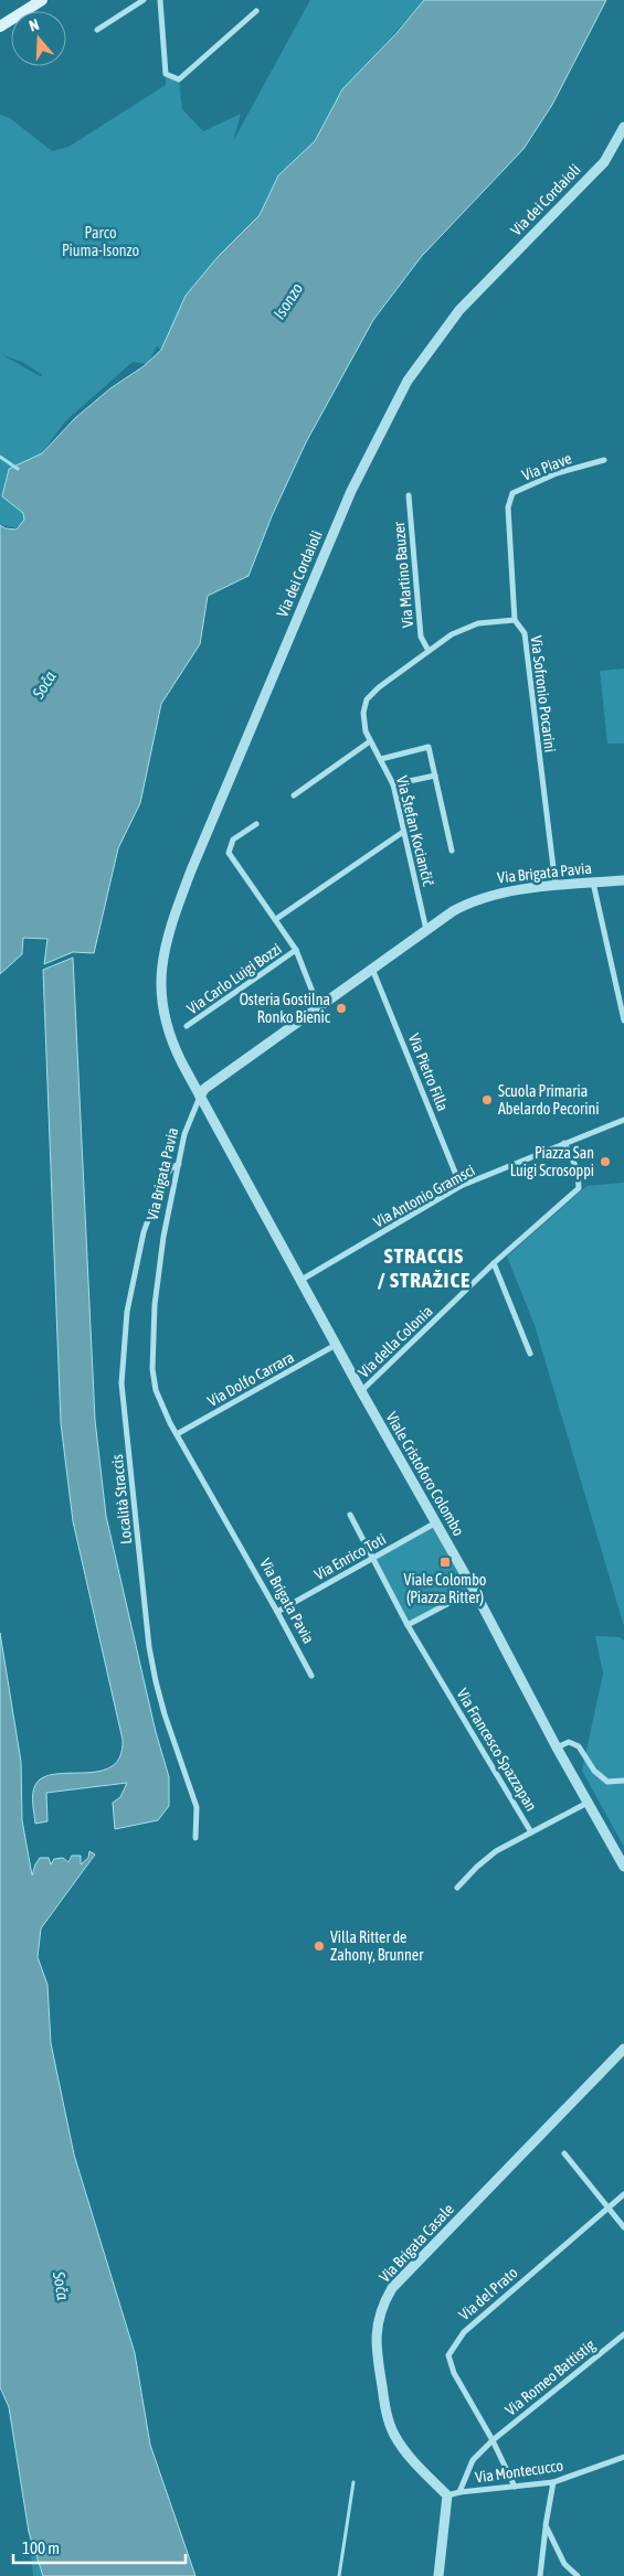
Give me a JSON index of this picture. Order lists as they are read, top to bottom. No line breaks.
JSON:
{"streets":{"street":["Via dei Cordaioli","Via Piave","Via Martino Bauzer","Via Sofronio Pocarini","Via Štefan Kociančič","Via Brigata Pavia","Via Carlo Luigi Bozzi","Via Pietro Filla","Via Antonio Gramsci","Via della Colonia","Via Dolfo Carrara","Viale Cristoforo Colombo","Località Straccis","Via Enrico Toti","Via Francesco Spazzapan","Via Brigata Casale","Via del Prato","Via Romeo Battistig","Via Montecucco"]},"crossings":[["Via dei Cordaioli","Via Brigata Pavia"],["Via dei Cordaioli","Viale Cristoforo Colombo"],["Via Piave","Via Sofronio Pocarini"],["Via Martino Bauzer","Via Štefan Kociančič"],["Via Sofronio Pocarini","Via Štefan Kociančič"],["Via Sofronio Pocarini","Via Brigata Pavia"],["Via Štefan Kociančič","Via Brigata Pavia"],["Via Brigata Pavia","Via Pietro Filla"],["Via Brigata Pavia","Via Dolfo Carrara"],["Via Brigata Pavia","Viale Cristoforo Colombo"],["Via Brigata Pavia","Località Straccis"],["Via Brigata Pavia","Via Enrico Toti"],["Via Pietro Filla","Via Antonio Gramsci"],["Via Antonio Gramsci","Via della Colonia"],["Via Antonio Gramsci","Viale Cristoforo Colombo"],["Via della Colonia","Viale Cristoforo Colombo"],["Via Dolfo Carrara","Viale Cristoforo Colombo"],["Viale Cristoforo Colombo","Via Enrico Toti"],["Viale Cristoforo Colombo","Via Francesco Spazzapan"],["Via Enrico Toti","Via Francesco Spazzapan"],["Via Brigata Casale","Via Montecucco"],["Via del Prato","Via Romeo Battistig"],["Via Romeo Battistig","Via Montecucco"]],"districts":["STRACCIS / STRAŽICE"],"water":["Isonzo","Soča"],"parks":["Parco Piuma-Isonzo"],"places":{"other":["Osteria Gostilna Ronko Bienic","Scuola Primaria Abelardo Pecorini","Piazza San Luigi Scrosoppi","Villa Ritter de Zahony, Brunner"],"transit":["Viale Colombo (Piazza Ritter)"]},"scale_bar":"100 m","north":"top"}
